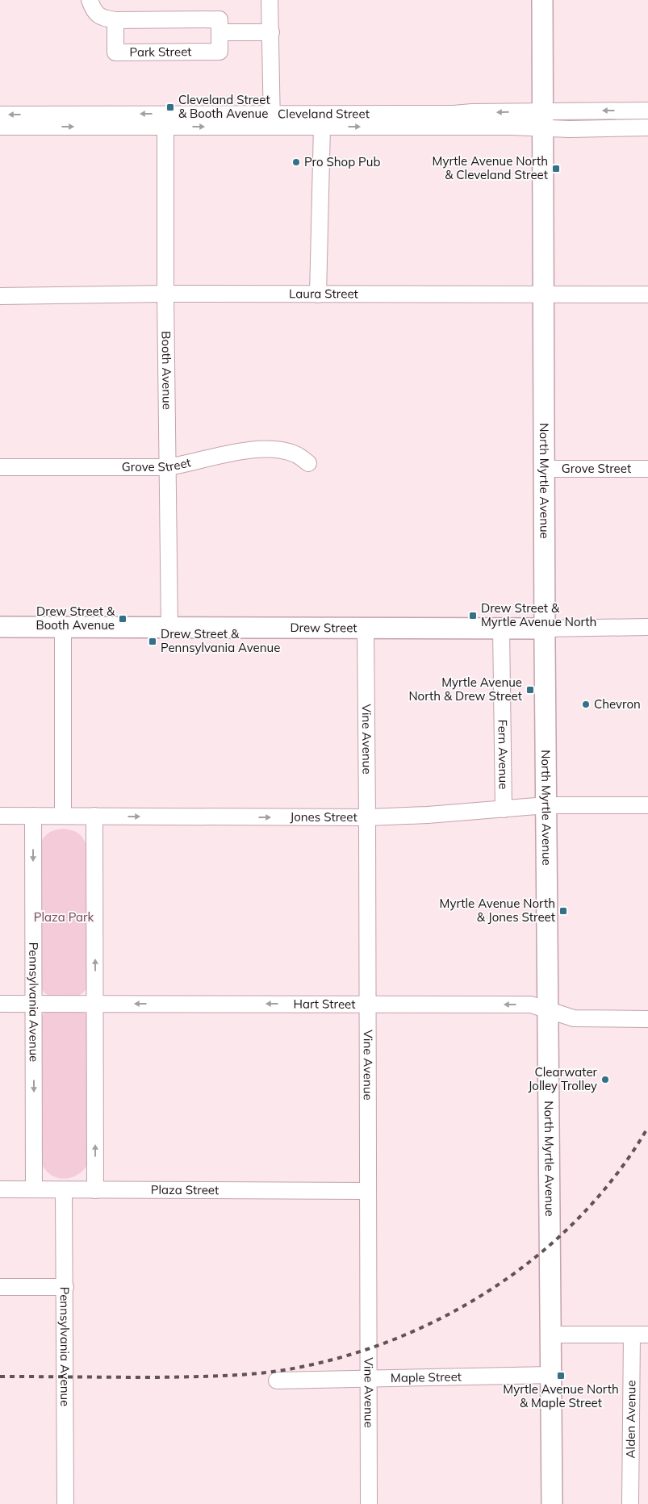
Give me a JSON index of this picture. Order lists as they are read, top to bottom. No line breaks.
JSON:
{"streets":{"main road":["North Myrtle Avenue","Drew Street"],"street":["Park Street","Cleveland Street","Laura Street","Booth Avenue","Grove Street","Vine Avenue","Fern Avenue","Jones Street","Pennsylvania Avenue","Hart Street","Plaza Street","Maple Street","Alden Avenue"]},"crossings":[["Cleveland Street","Booth Avenue"],["Cleveland Street","North Myrtle Avenue"],["Laura Street","Booth Avenue"],["Laura Street","North Myrtle Avenue"],["Booth Avenue","Grove Street"],["Booth Avenue","Drew Street"],["Grove Street","North Myrtle Avenue"],["North Myrtle Avenue","Drew Street"],["North Myrtle Avenue","Jones Street"],["North Myrtle Avenue","Hart Street"],["North Myrtle Avenue","Maple Street"],["Drew Street","Vine Avenue"],["Drew Street","Fern Avenue"],["Vine Avenue","Jones Street"],["Vine Avenue","Hart Street"],["Vine Avenue","Plaza Street"],["Vine Avenue","Maple Street"],["Fern Avenue","Jones Street"],["Jones Street","Pennsylvania Avenue"],["Pennsylvania Avenue","Hart Street"],["Pennsylvania Avenue","Plaza Street"]],"one_way":["Jones Street","Hart Street"],"parks":["Plaza Park"],"places":{"transit":["Cleveland Street & Booth Avenue","Myrtle Avenue North & Cleveland Street","Drew Street & Myrtle Avenue North","Drew Street & Booth Avenue","Drew Street & Pennsylvania Avenue","Myrtle Avenue North & Drew Street","Myrtle Avenue North & Jones Street","Myrtle Avenue North & Maple Street"],"other":["Pro Shop Pub","Chevron","Clearwater Jolley Trolley"]}}
